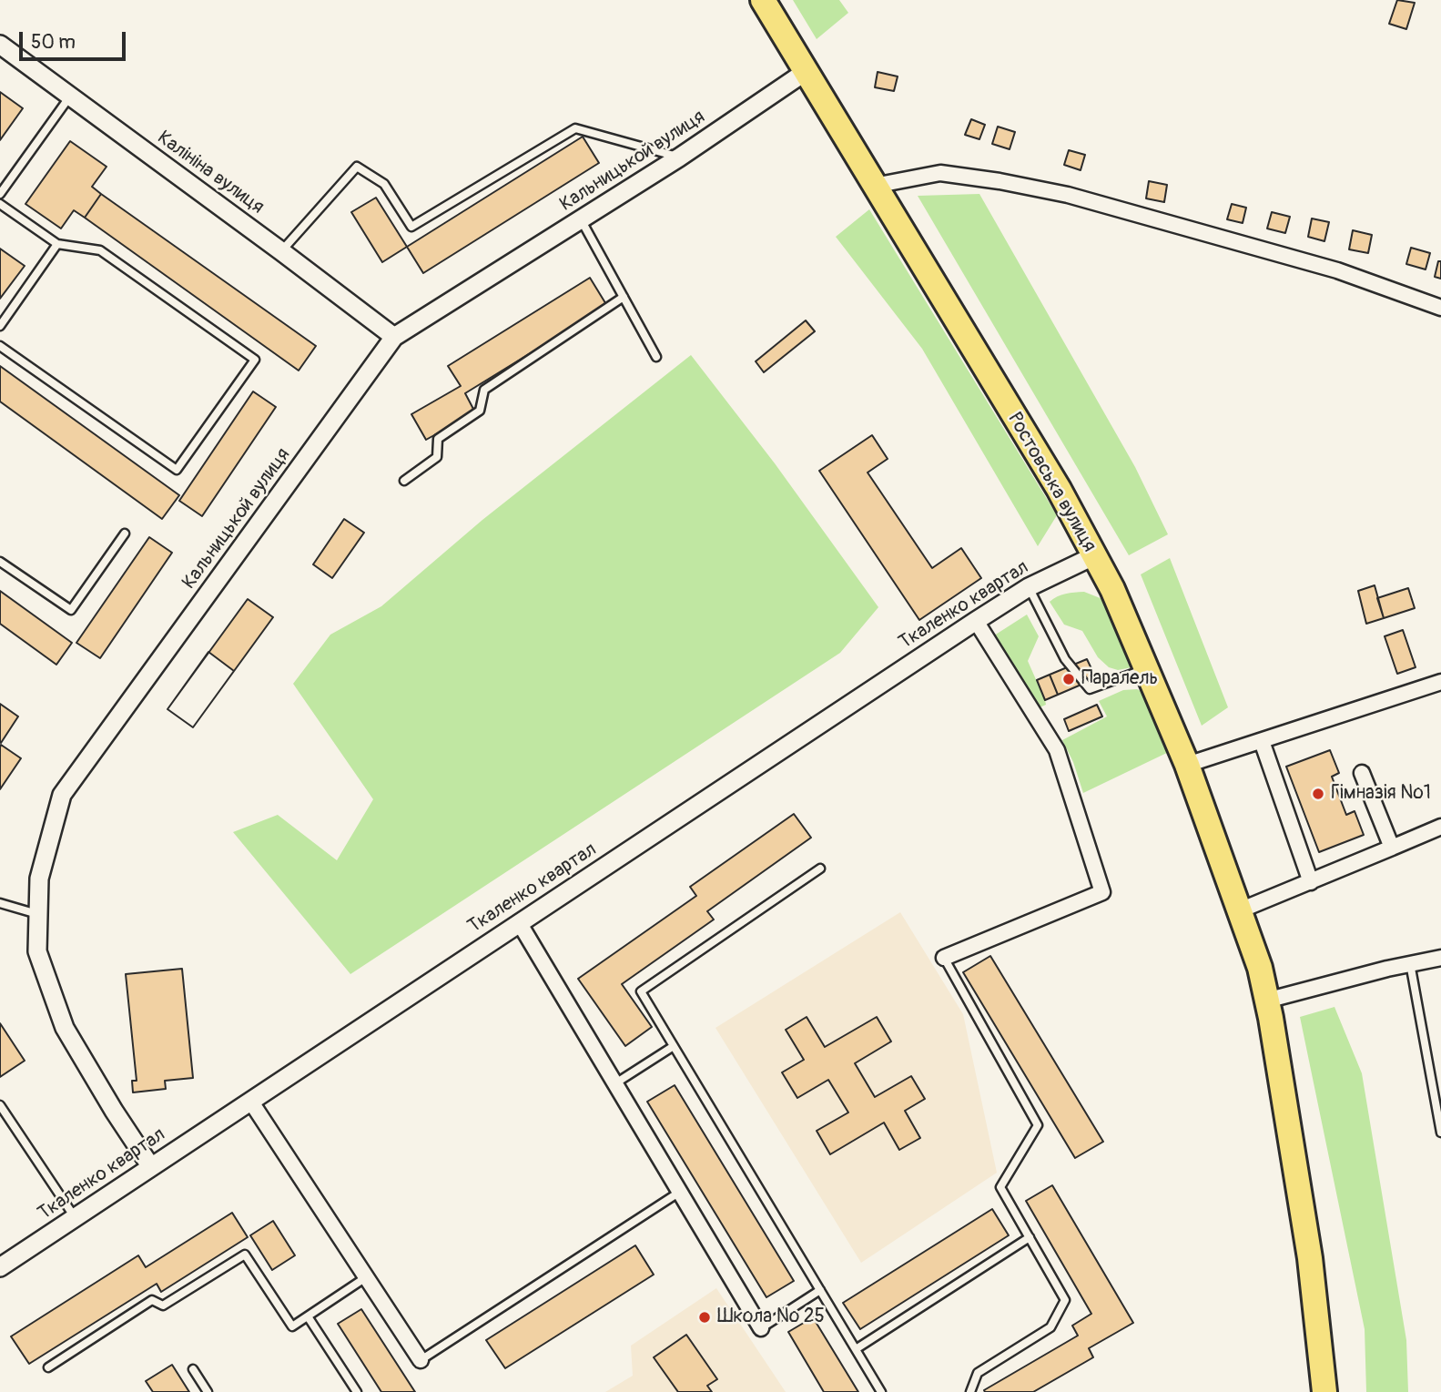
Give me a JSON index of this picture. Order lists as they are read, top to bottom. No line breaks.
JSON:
{"streets":{"highway":["Ростовська вулиця"],"street":["Кальницькой вулиця","Калініна вулиця","Ткаленко квартал"]},"crossings":[["Кальницькой вулиця","Калініна вулиця"],["Кальницькой вулиця","Ростовська вулиця"],["Кальницькой вулиця","Ткаленко квартал"],["Ростовська вулиця","Ткаленко квартал"]],"places":["Паралель","Гімназія №1","Школа № 25"],"scale_bar":"50 m"}
